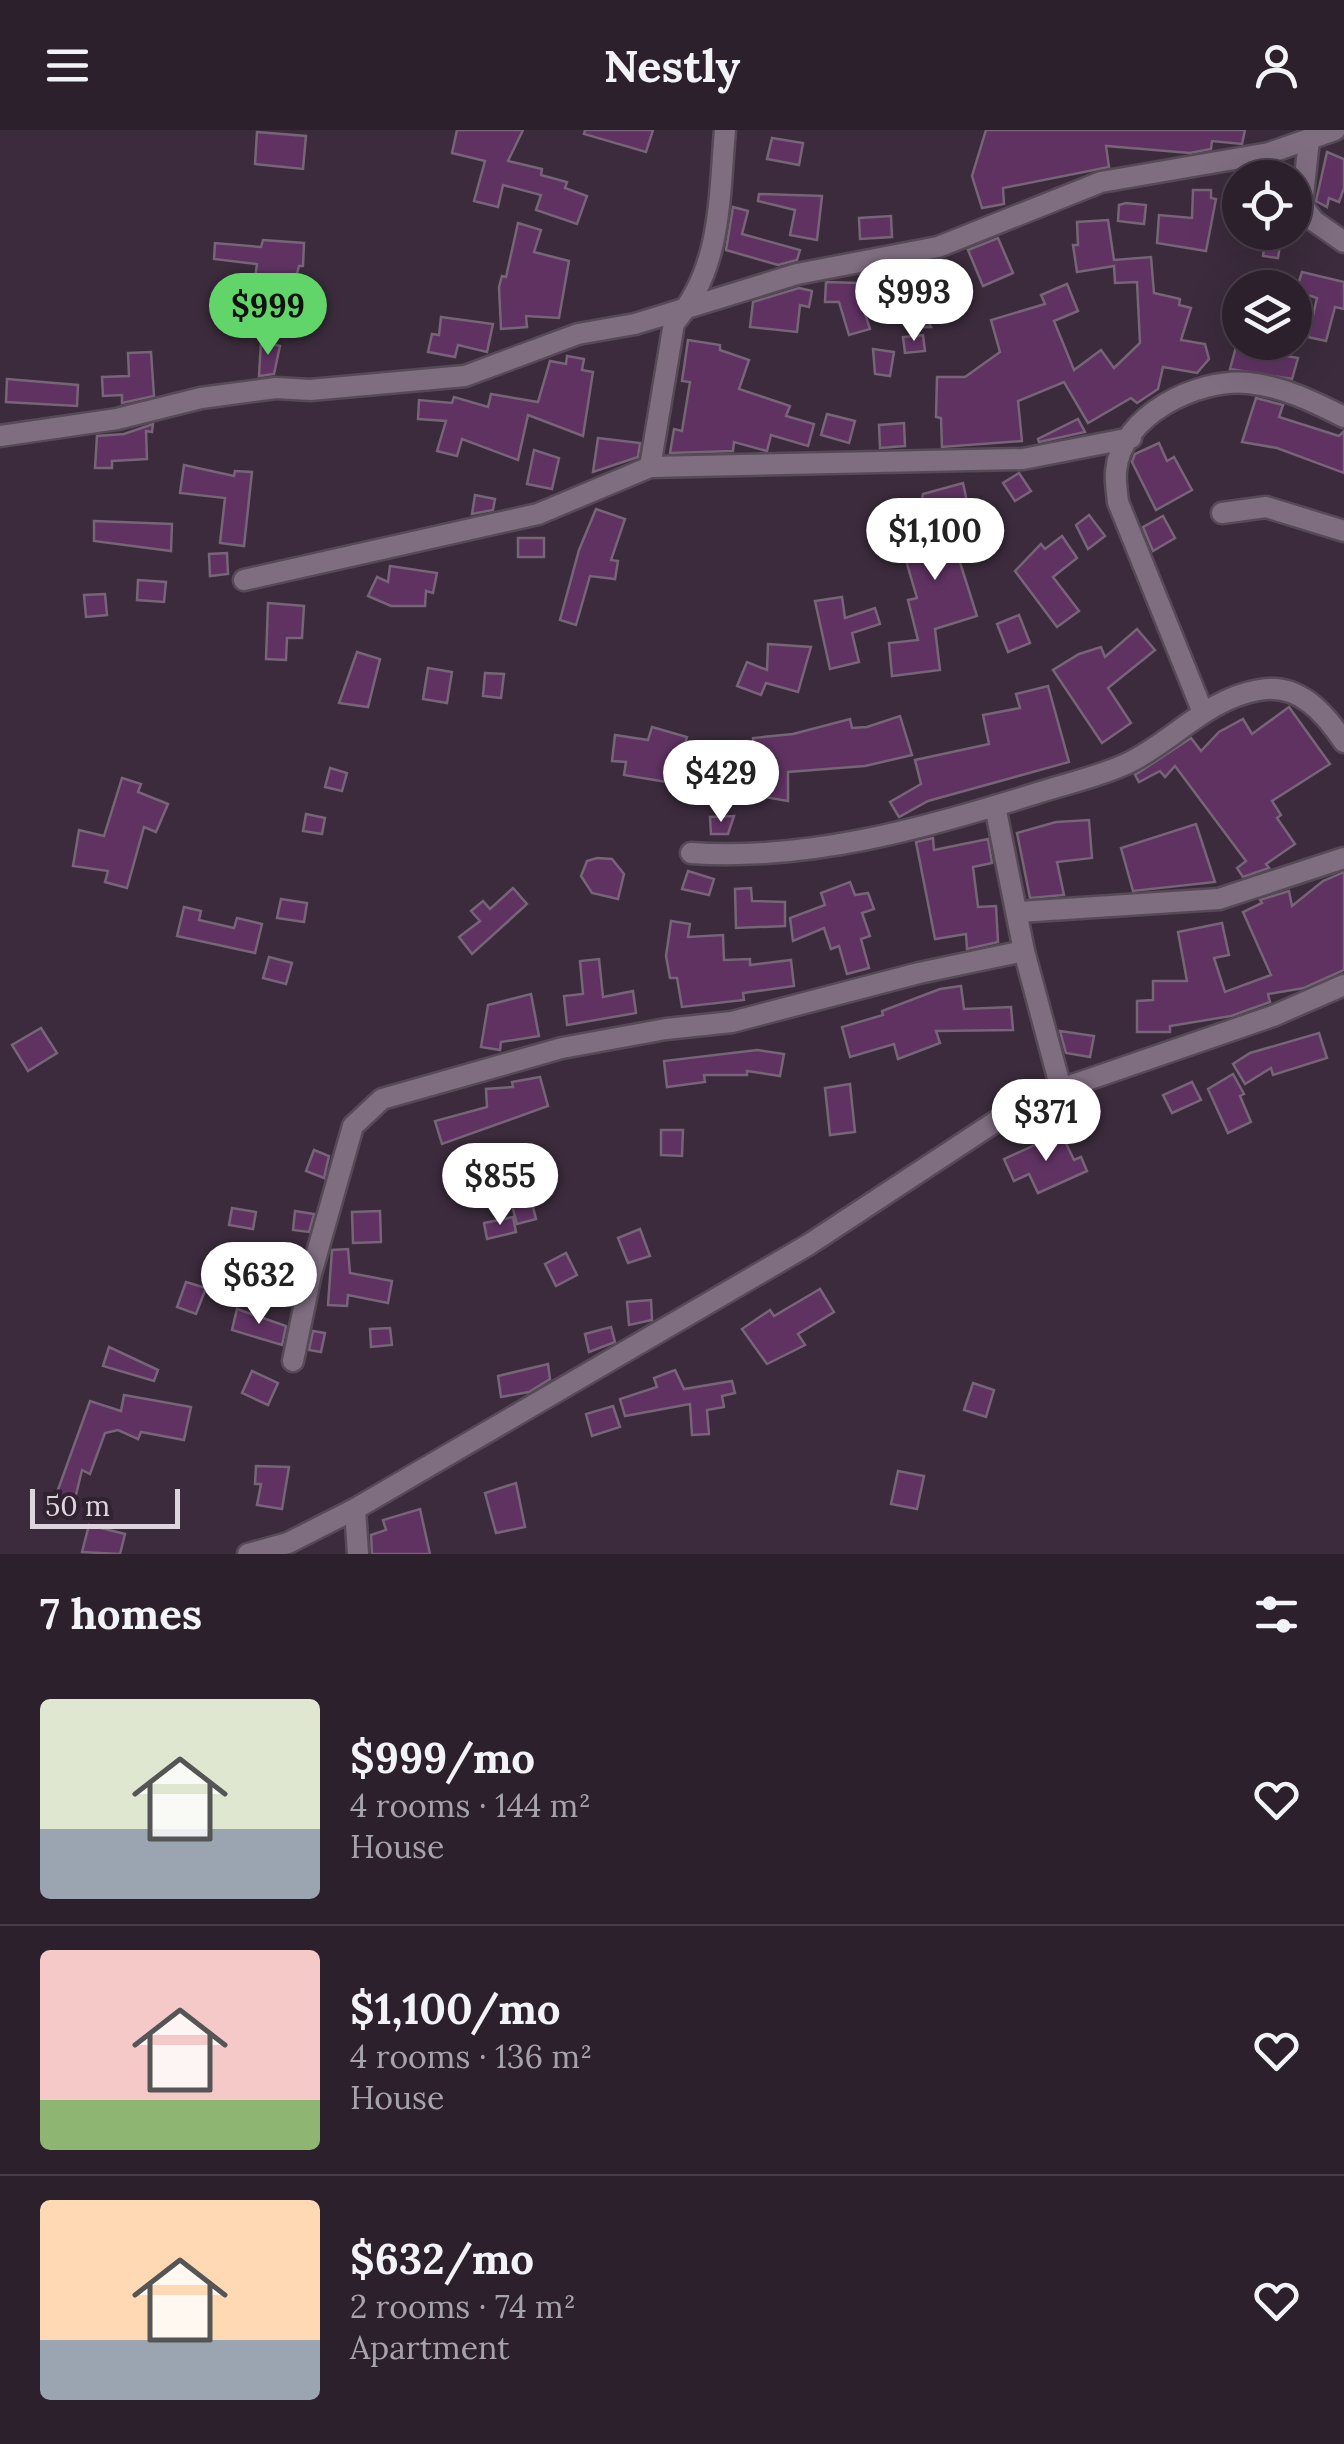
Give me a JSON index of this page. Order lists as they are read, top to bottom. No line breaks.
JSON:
{"scale_bar":"50 m","page":{"header":"Nestly","price":["$993","$999","$1,100","$429","$371","$855","$632"],"scale":"50 m","heading":"7 homes","list":[{"name":"$999/mo","note":"4 rooms · 144 m² · House"},{"name":"$1,100/mo","note":"4 rooms · 136 m² · House"},{"name":"$632/mo","note":"2 rooms · 74 m² · Apartment"}]}}
